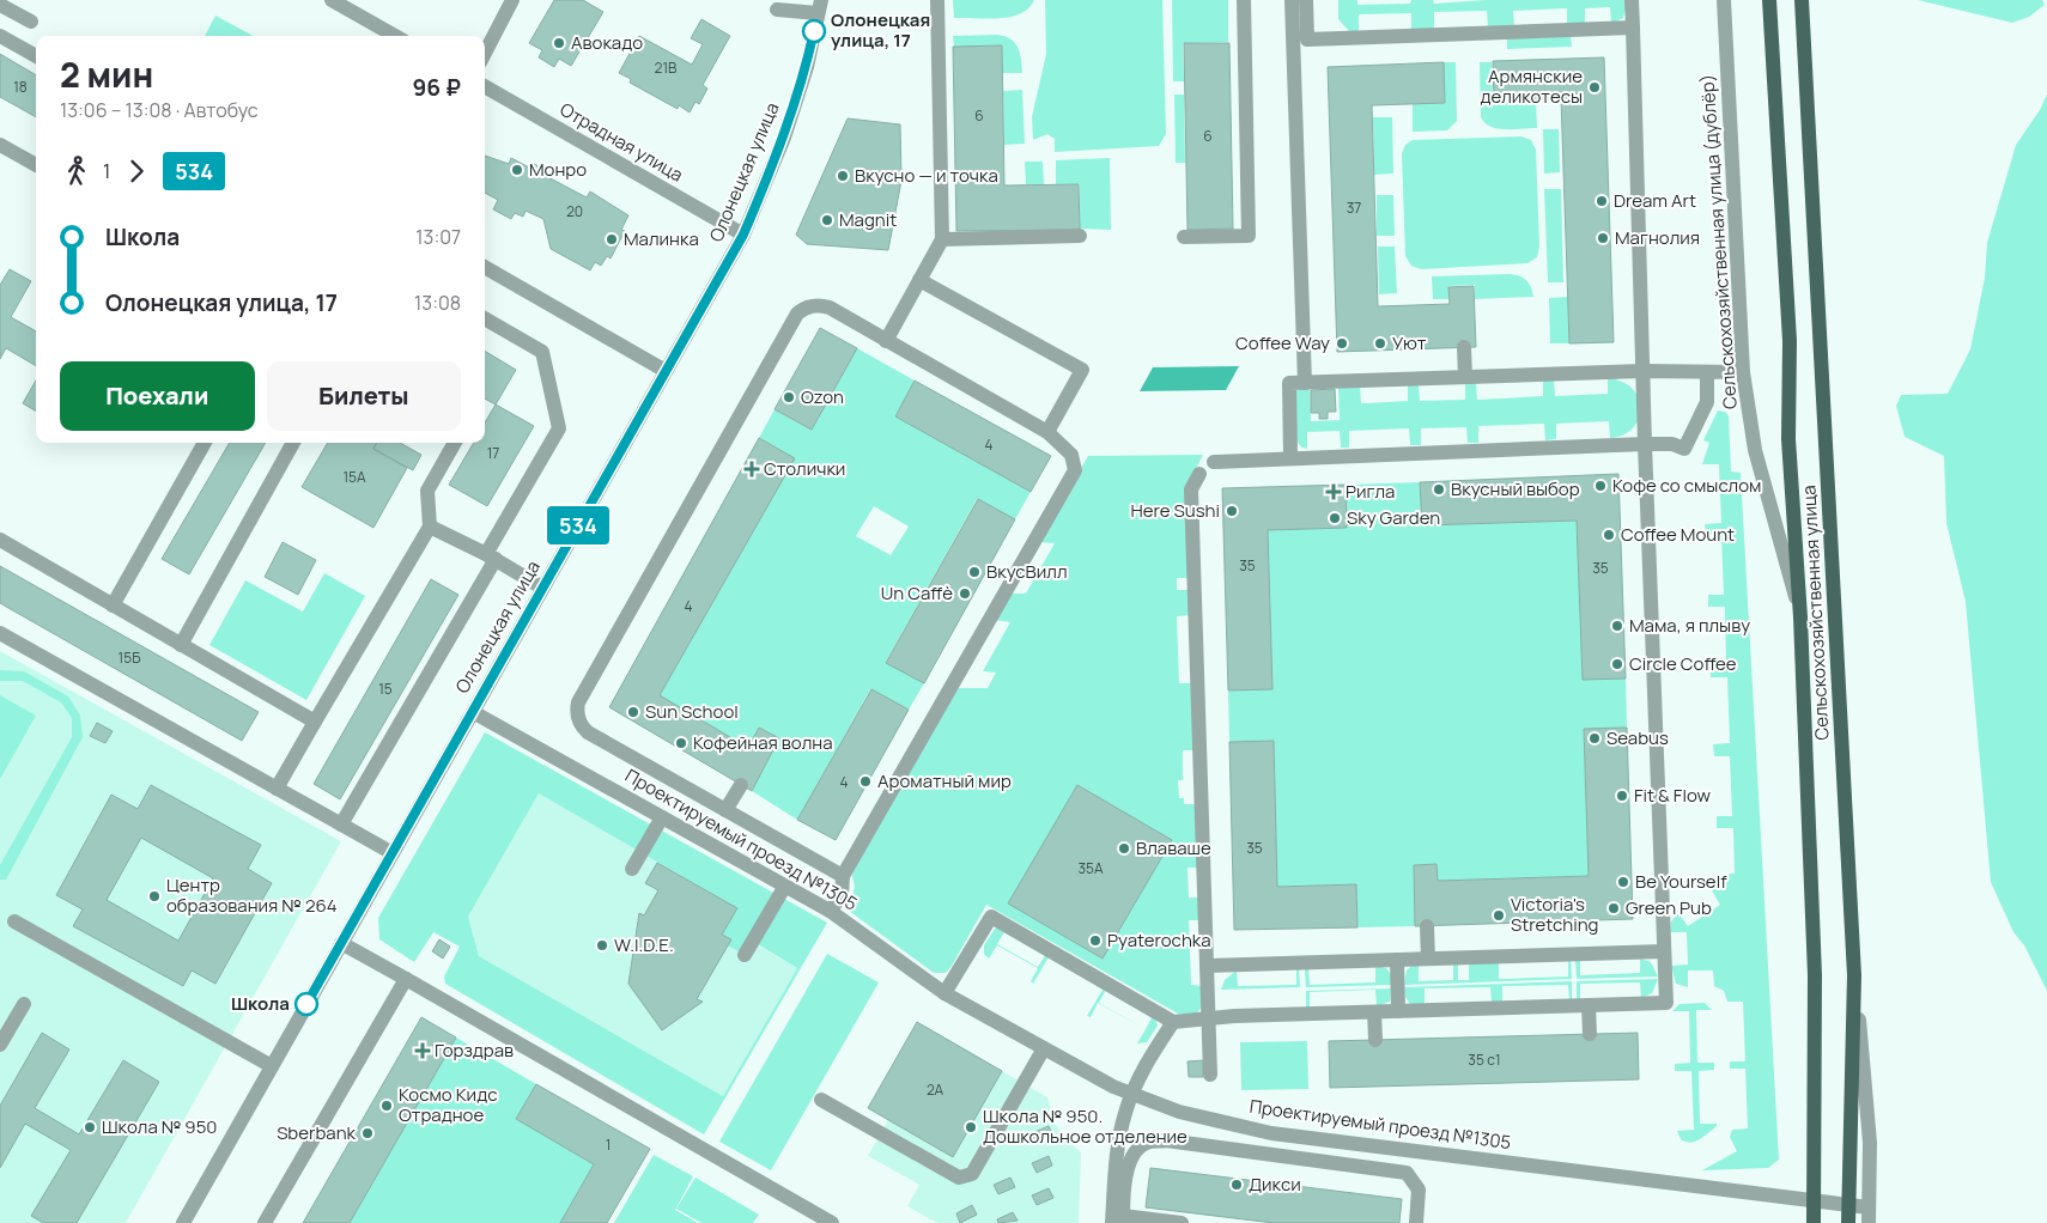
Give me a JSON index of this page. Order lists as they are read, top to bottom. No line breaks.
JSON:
{"streets":{"main road":["Сельскохозяйственная улица"],"street":["Отрадная улица","Олонецкая улица","Сельскохозяйственная улица (дублёр)","Проектируемый проезд №1305"]},"crossings":[["Отрадная улица","Олонецкая улица"],["Олонецкая улица","Проектируемый проезд №1305"],["Сельскохозяйственная улица (дублёр)","Сельскохозяйственная улица"],["Сельскохозяйственная улица","Проектируемый проезд №1305"]],"places":{"other":["Олонецкая улица, 17","Авокадо","Армянские деликотесы","Монро","Вкусно — и точка","Dream Art","Magnit","Магнолия","Малинка","Coffee Way","Уют","Ozon","Кофе со смыслом","Вкусный выбор","Here Sushi","Sky Garden","Coffee Mount","ВкусВилл","Un Caffè","Мама, я плыву","Circle Coffee","Sun School","Seabus","Кофейная волна","Ароматный мир","Fit & Flow","Влаваше","Be Yourself","Центр образования № 264","Green Pub","Victoria's Stretching","Pyaterochka","W.I.D.E.","Школа","Космо Кидс Отрадное","Школа № 950","Школа № 950. Дошкольное отделение","Sberbank","Дикси"],"health":["Столички","Ригла","Горздрав"]},"lines":["bus line 534"],"house_numbers":["21В","18","6","6","37","20","4","17","15А","35","35","4","15Б","15","4","35","35А","35 c1","2А","1"],"page":{"on_map":"534","heading":["2 мин","13:06 – 13:08 · Автобус","96 ₽"],"legs":["1","534"],"list":[{"name":"Школа","value":"13:07"},{"name":"Олонецкая улица, 17","value":"13:08"}],"buttons":["Поехали","Билеты"]}}
